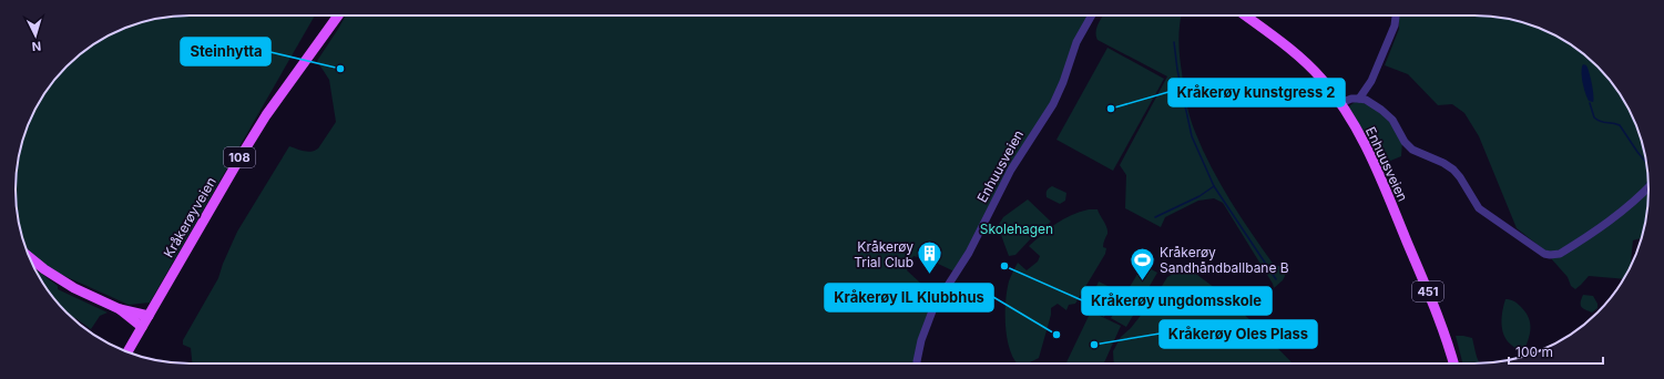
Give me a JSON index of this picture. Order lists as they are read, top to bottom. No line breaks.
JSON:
{"streets":{"main road":["108","Enhuusveien","Kråkerøyveien","451"]},"parks":["Skolehagen"],"places":{"other":["Steinhytta","Kråkerøy kunstgress 2","Kråkerøy ungdomsskole","Kråkerøy IL Klubbhus","Kråkerøy Oles Plass"],"building":["Kråkerøy Trial Club"],"sports":["Kråkerøy Sandhåndballbane B"]},"scale_bar":"100 m","north":"bottom"}
